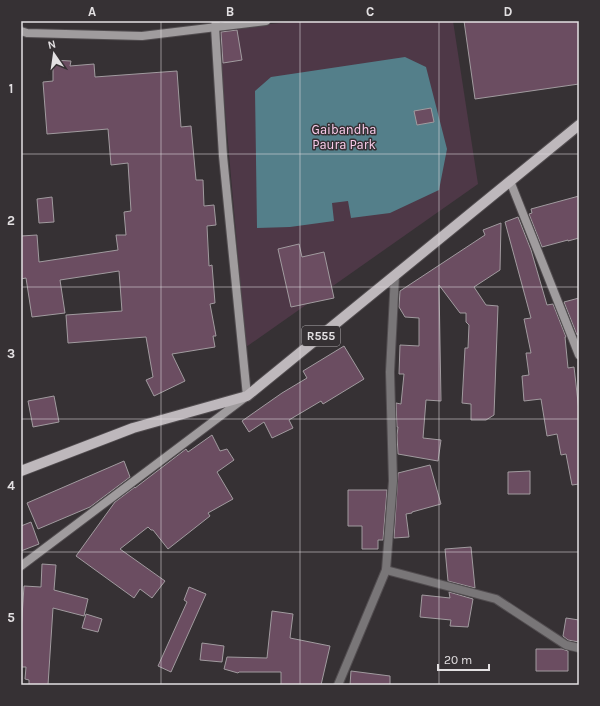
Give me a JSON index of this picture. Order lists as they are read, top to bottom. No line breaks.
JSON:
{"streets":{"main road":["R555"]},"parks":["Gaibandha Paura Park"],"scale_bar":"20 m","north":"top","grid":{"columns":["A","B","C","D"],"rows":["1","2","3","4","5"]}}
